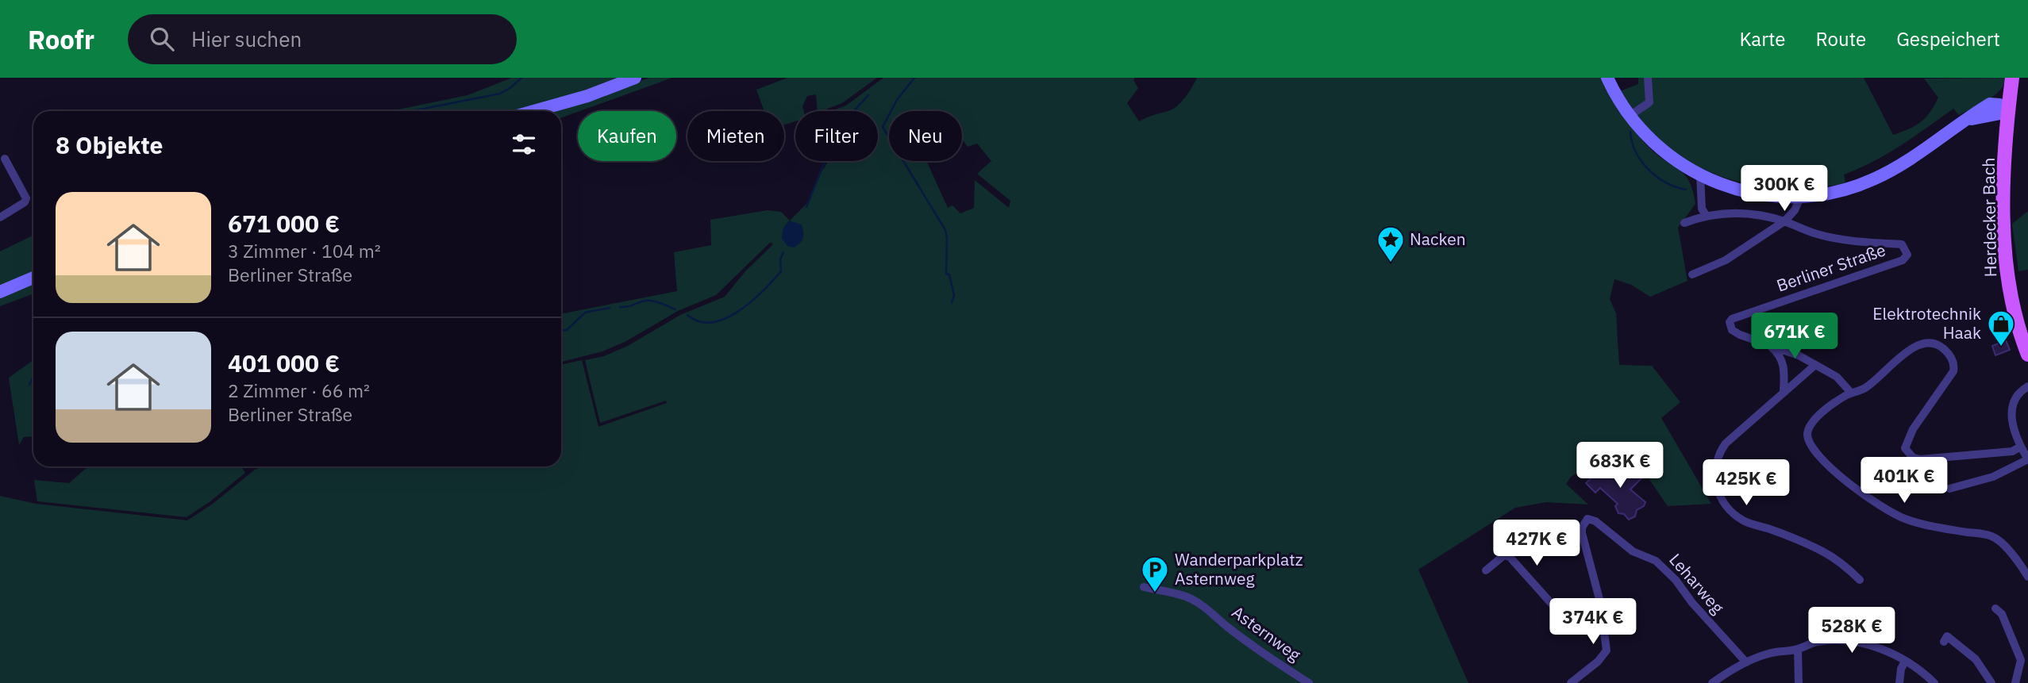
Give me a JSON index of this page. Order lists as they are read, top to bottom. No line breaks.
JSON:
{"streets":{"main road":["Herdecker Bach"],"street":["Berliner Straße","Leharweg","Asternweg"]},"places":{"place":["Nacken"],"shop":["Elektrotechnik Haak"],"parking":["Wanderparkplatz Asternweg"]},"page":{"header":"Roofr","search":"Hier suchen","nav":["Karte","Route","Gespeichert"],"chip":["Kaufen","Mieten","Filter","Neu"],"heading":"8 Objekte","price":["300K €","671K €","683K €","401K €","425K €","427K €","374K €","528K €"],"list":[{"name":"671 000 €","note":"3 Zimmer · 104 m² · Berliner Straße"},{"name":"401 000 €","note":"2 Zimmer · 66 m² · Berliner Straße"}]}}
